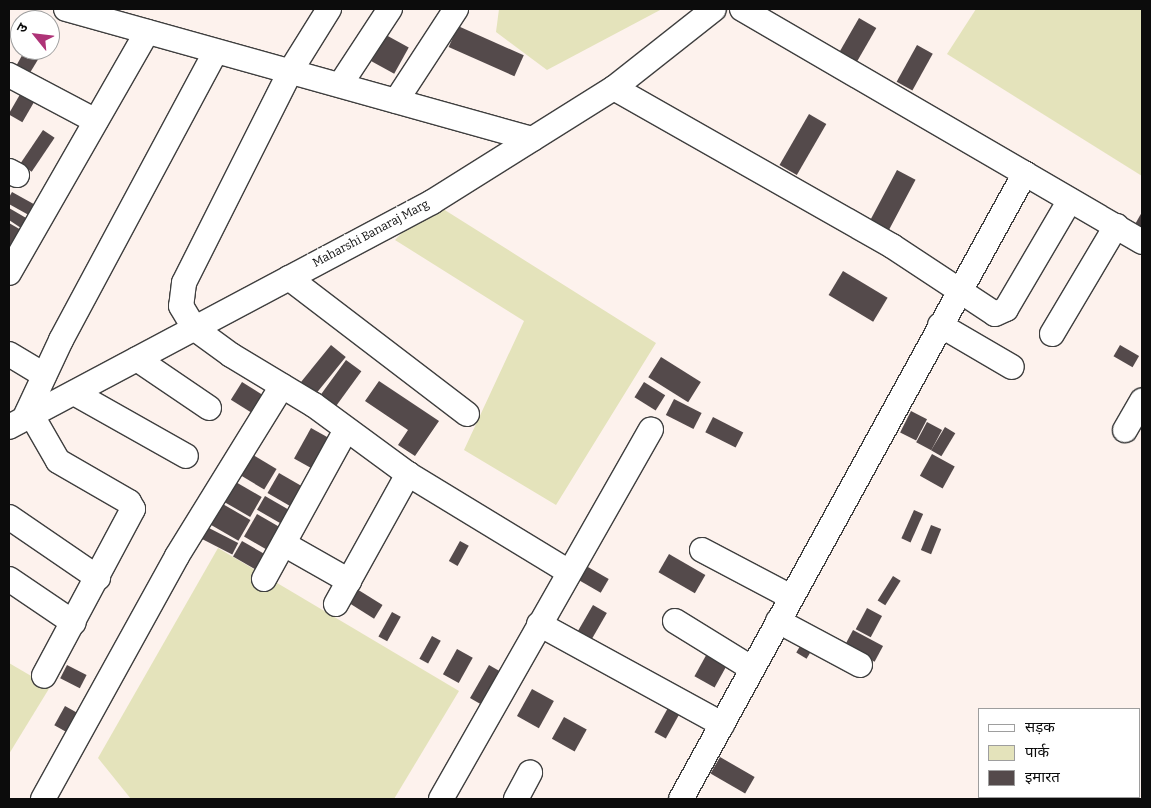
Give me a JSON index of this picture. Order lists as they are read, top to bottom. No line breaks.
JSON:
{"streets":{"street":["Maharshi Banaraj Marg"]},"legend":["सड़क","पार्क","इमारत"],"north":"top left"}
